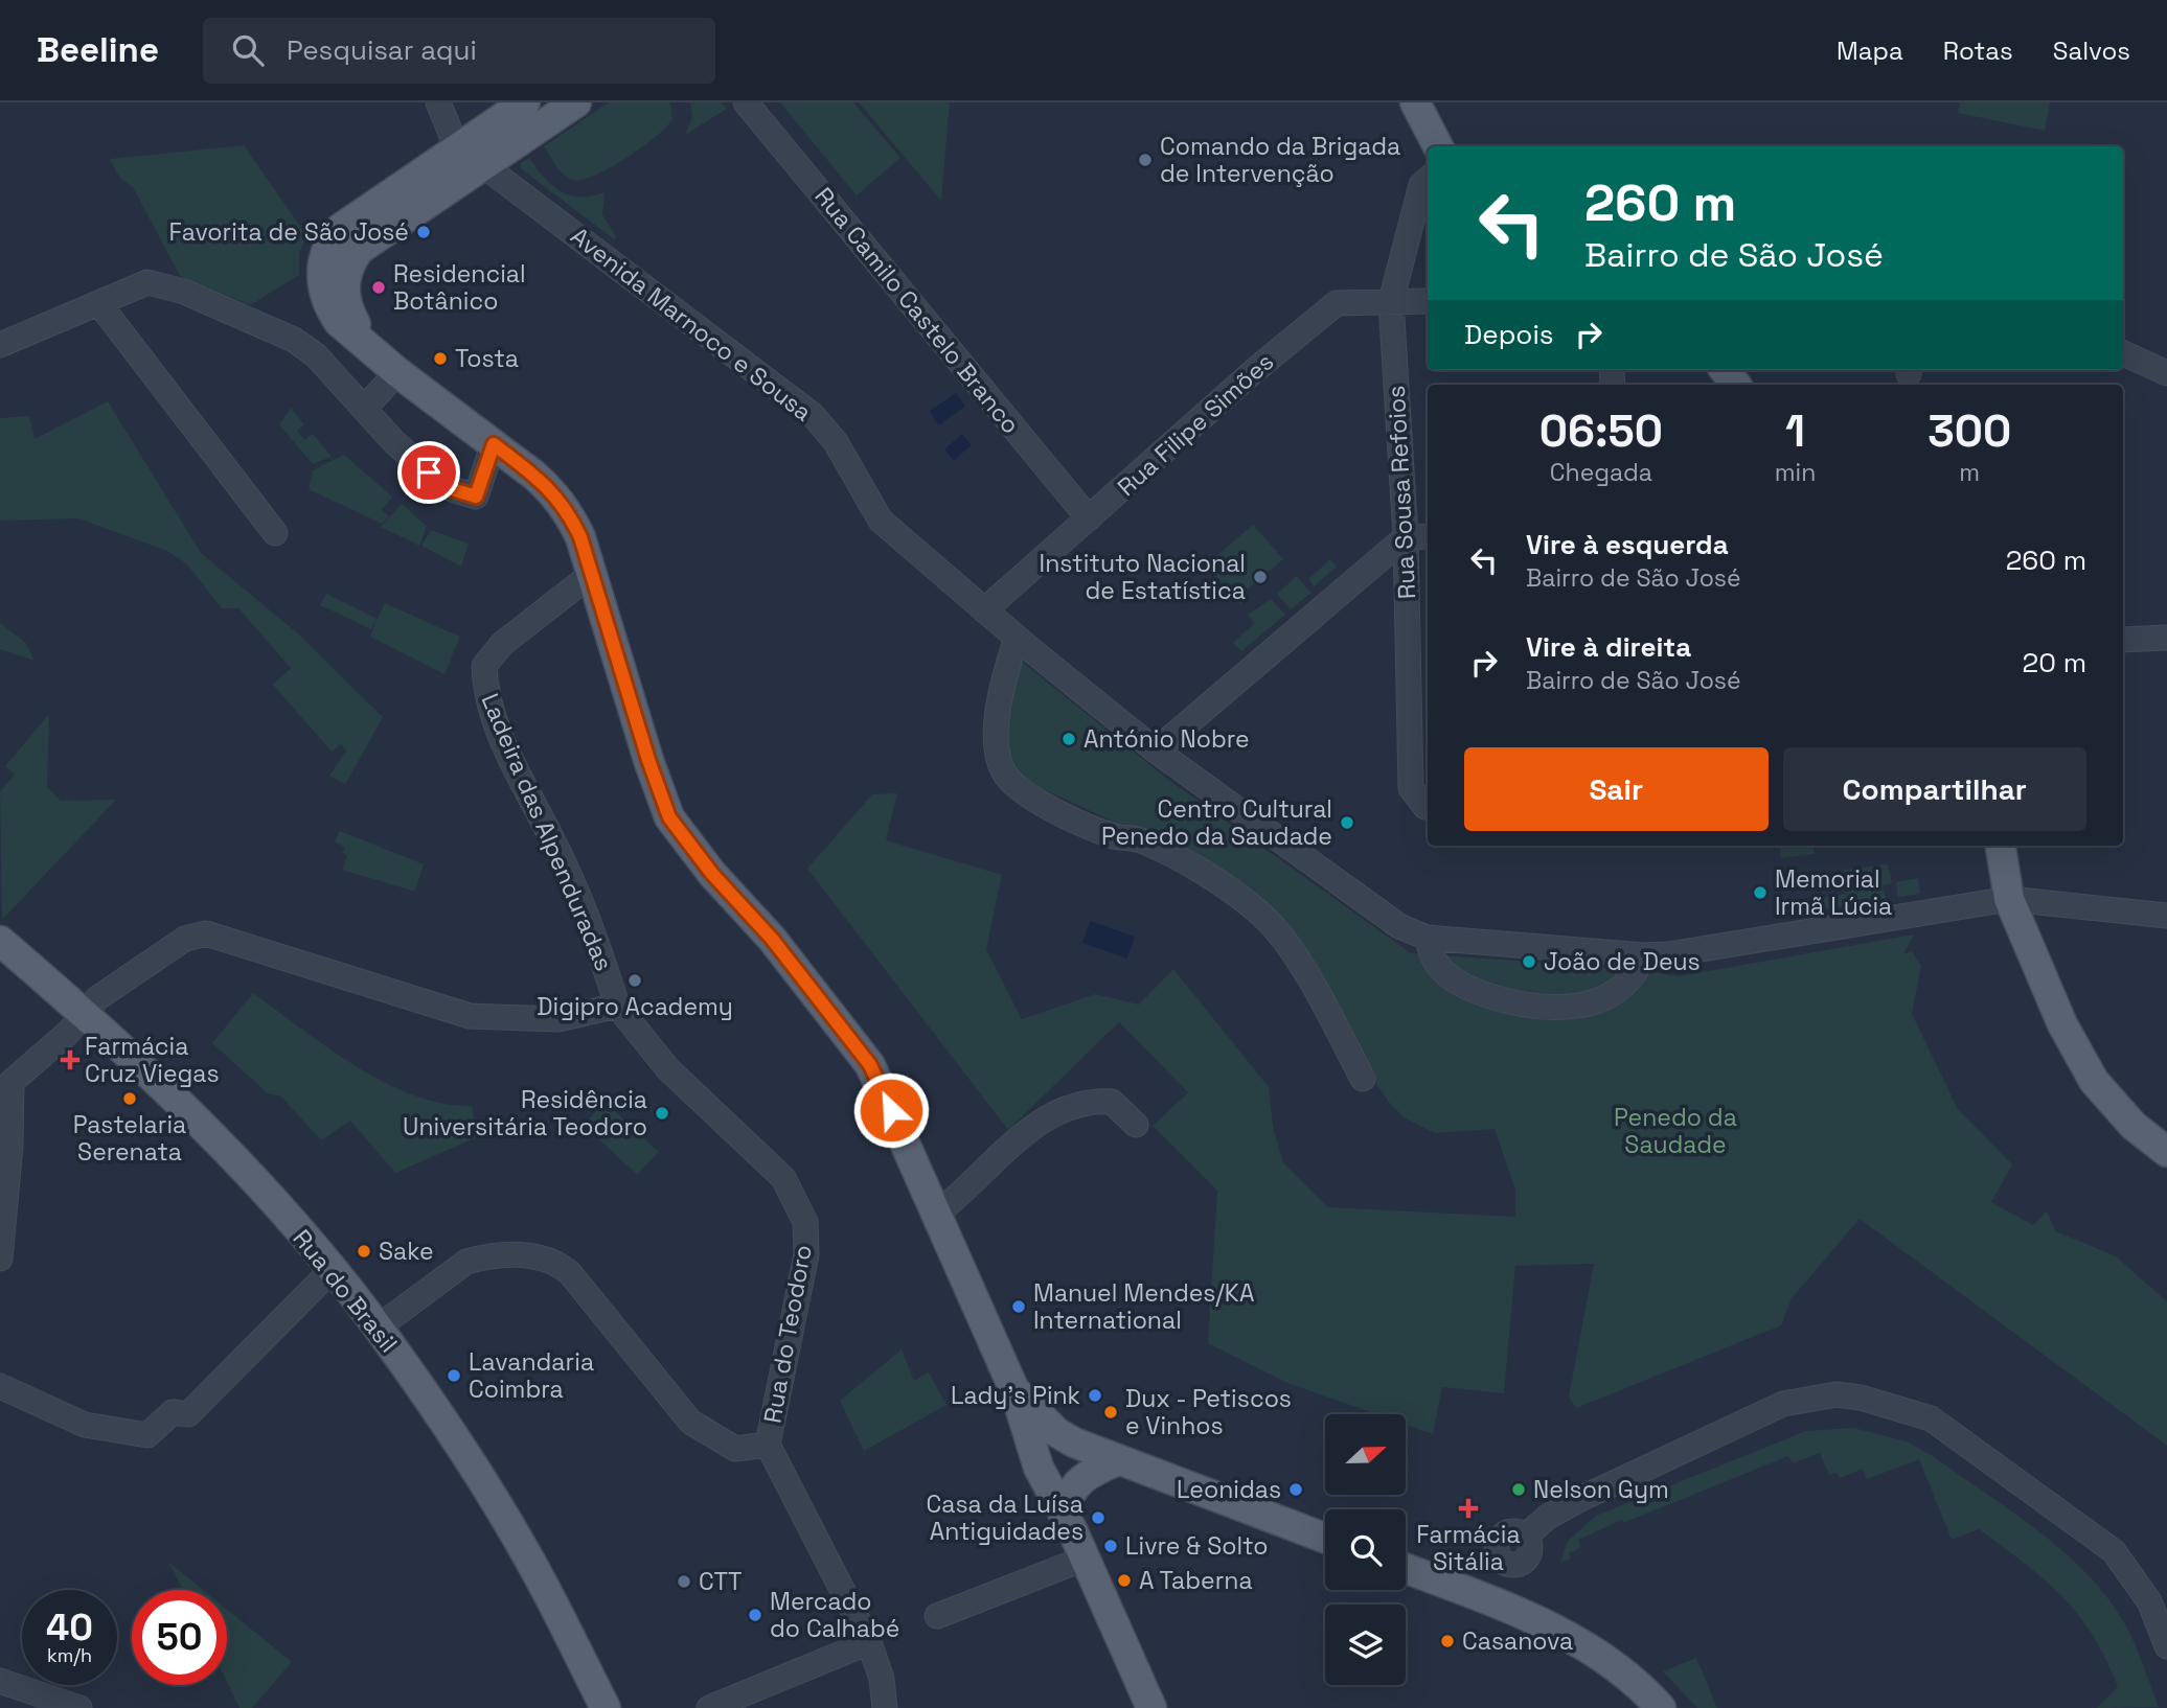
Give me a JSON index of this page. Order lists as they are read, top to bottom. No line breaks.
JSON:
{"streets":{"main road":["Rua do Brasil"],"street":["Rua Camilo Castelo Branco","Avenida Marnoco e Sousa","Rua Filipe Simões","Rua Sousa Refoios","Ladeira das Alpenduradas","Rua do Teodoro"]},"crossings":[["Rua Camilo Castelo Branco","Rua Filipe Simões"],["Avenida Marnoco e Sousa","Rua Filipe Simões"],["Rua Filipe Simões","Rua Sousa Refoios"],["Ladeira das Alpenduradas","Rua do Brasil"],["Ladeira das Alpenduradas","Rua do Teodoro"]],"parks":["Penedo da Saudade"],"places":{"other":["Comando da Brigada de Intervenção","Favorita de São José","Residencial Botânico","Tosta","Instituto Nacional de Estatística","António Nobre","Centro Cultural Penedo da Saudade","Memorial Irmã Lúcia","João de Deus","Digipro Academy","Pastelaria Serenata","Residência Universitária Teodoro","Sake","Manuel Mendes/KA International","Lavandaria Coimbra","Lady's Pink","Dux - Petiscos e Vinhos","Leonidas","Nelson Gym","Casa da Luísa Antiguidades","Livre & Solto","A Taberna","CTT","Mercado do Calhabé","Casanova"],"health":["Farmácia Cruz Viegas","Farmácia Sitália"]},"north":"right","page":{"header":"Beeline","search":"Pesquisar aqui","nav":["Mapa","Rotas","Salvos"],"turn":["260 m","Bairro de São José"],"then":"Depois","eta":["06:50","Chegada","1","min","300","m"],"list":[{"name":"Vire à esquerda","note":"Bairro de São José","value":"260 m"},{"name":"Vire à direita","note":"Bairro de São José","value":"20 m"}],"buttons":["Sair","Compartilhar"],"speed":"40 km/h","limit":"50"}}
